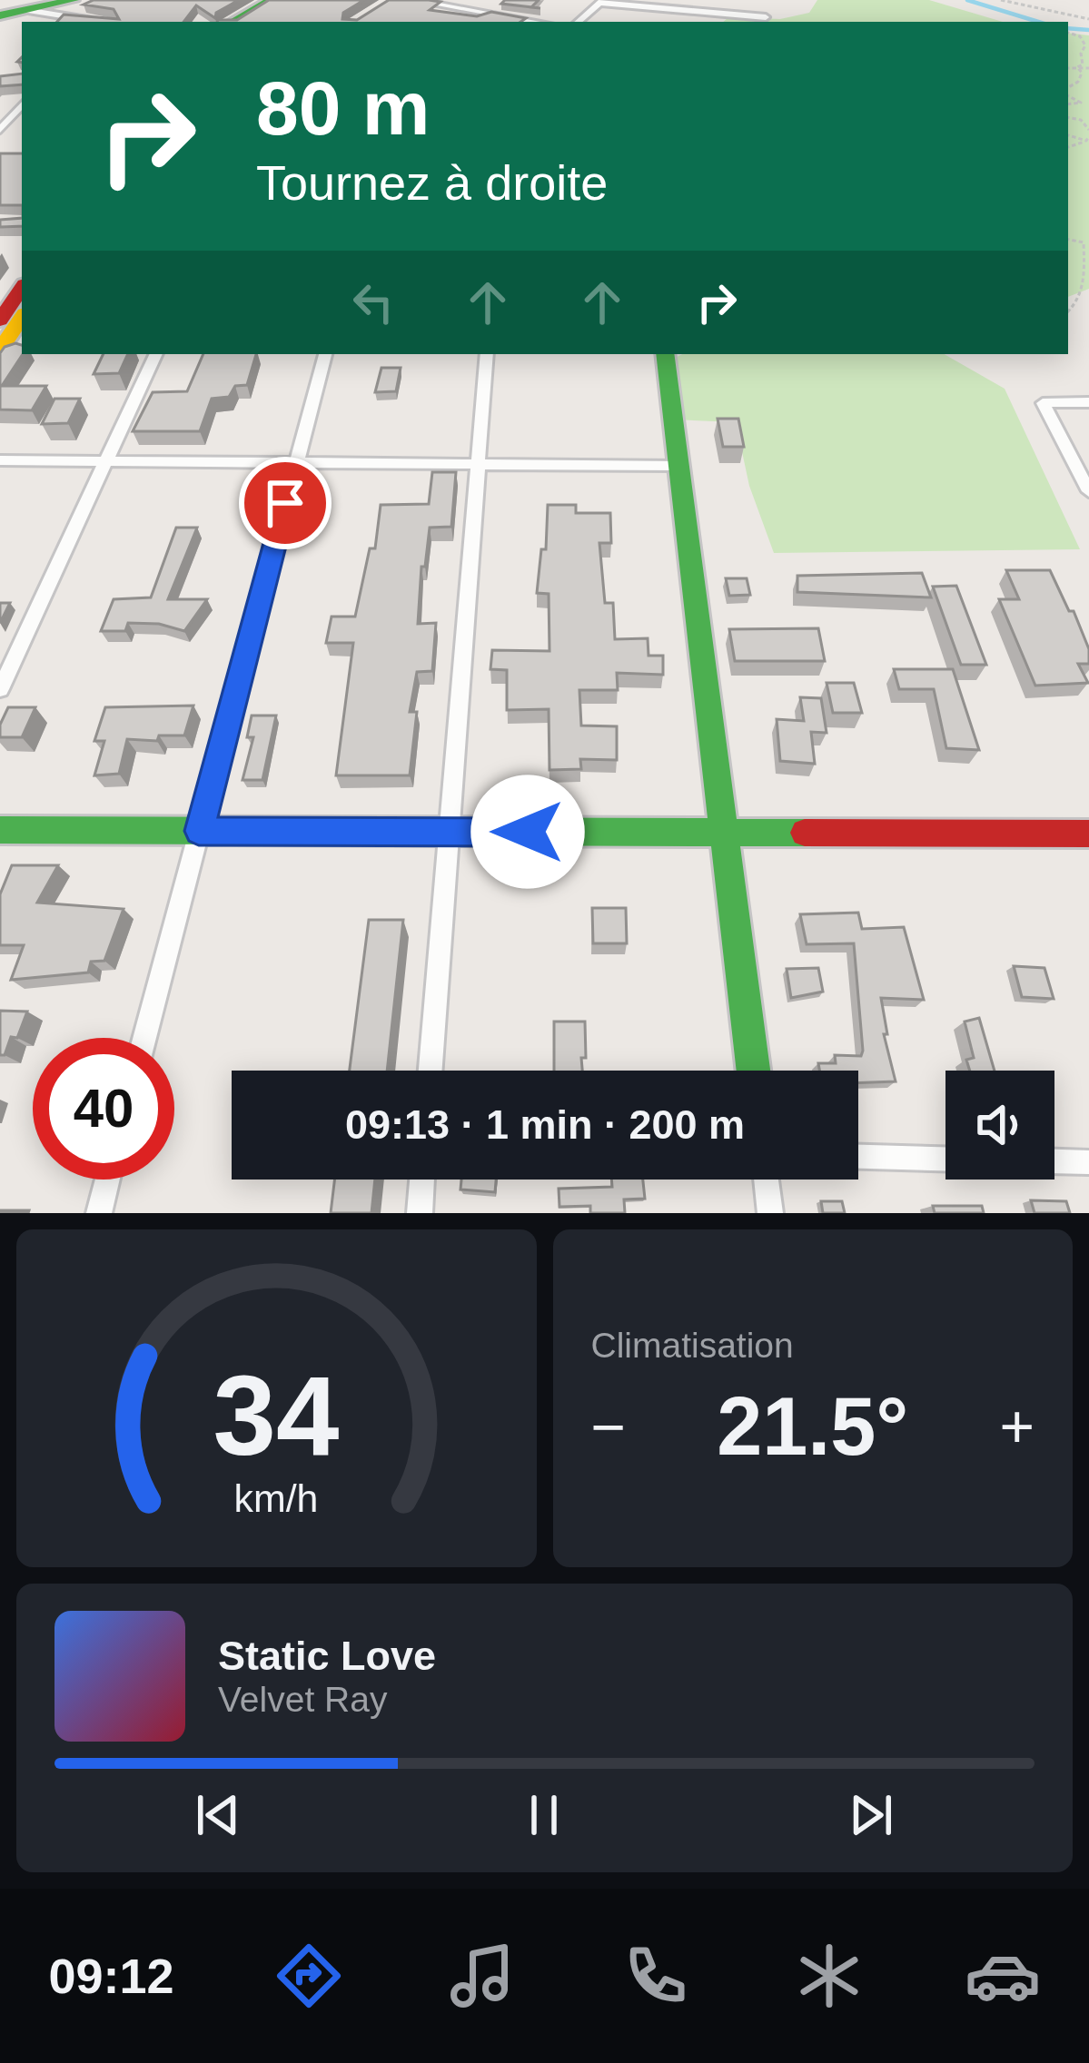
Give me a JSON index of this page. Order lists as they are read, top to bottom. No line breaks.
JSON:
{"page":{"turn":["80 m","Tournez à droite"],"limit":"40","trip":"09:13 · 1 min · 200 m","tile":"Climatisation","heat":["−","21.5°","+"],"song":["Static Love","Velvet Ray"],"tabs":"09:12","gauge":["34","km/h"]}}
